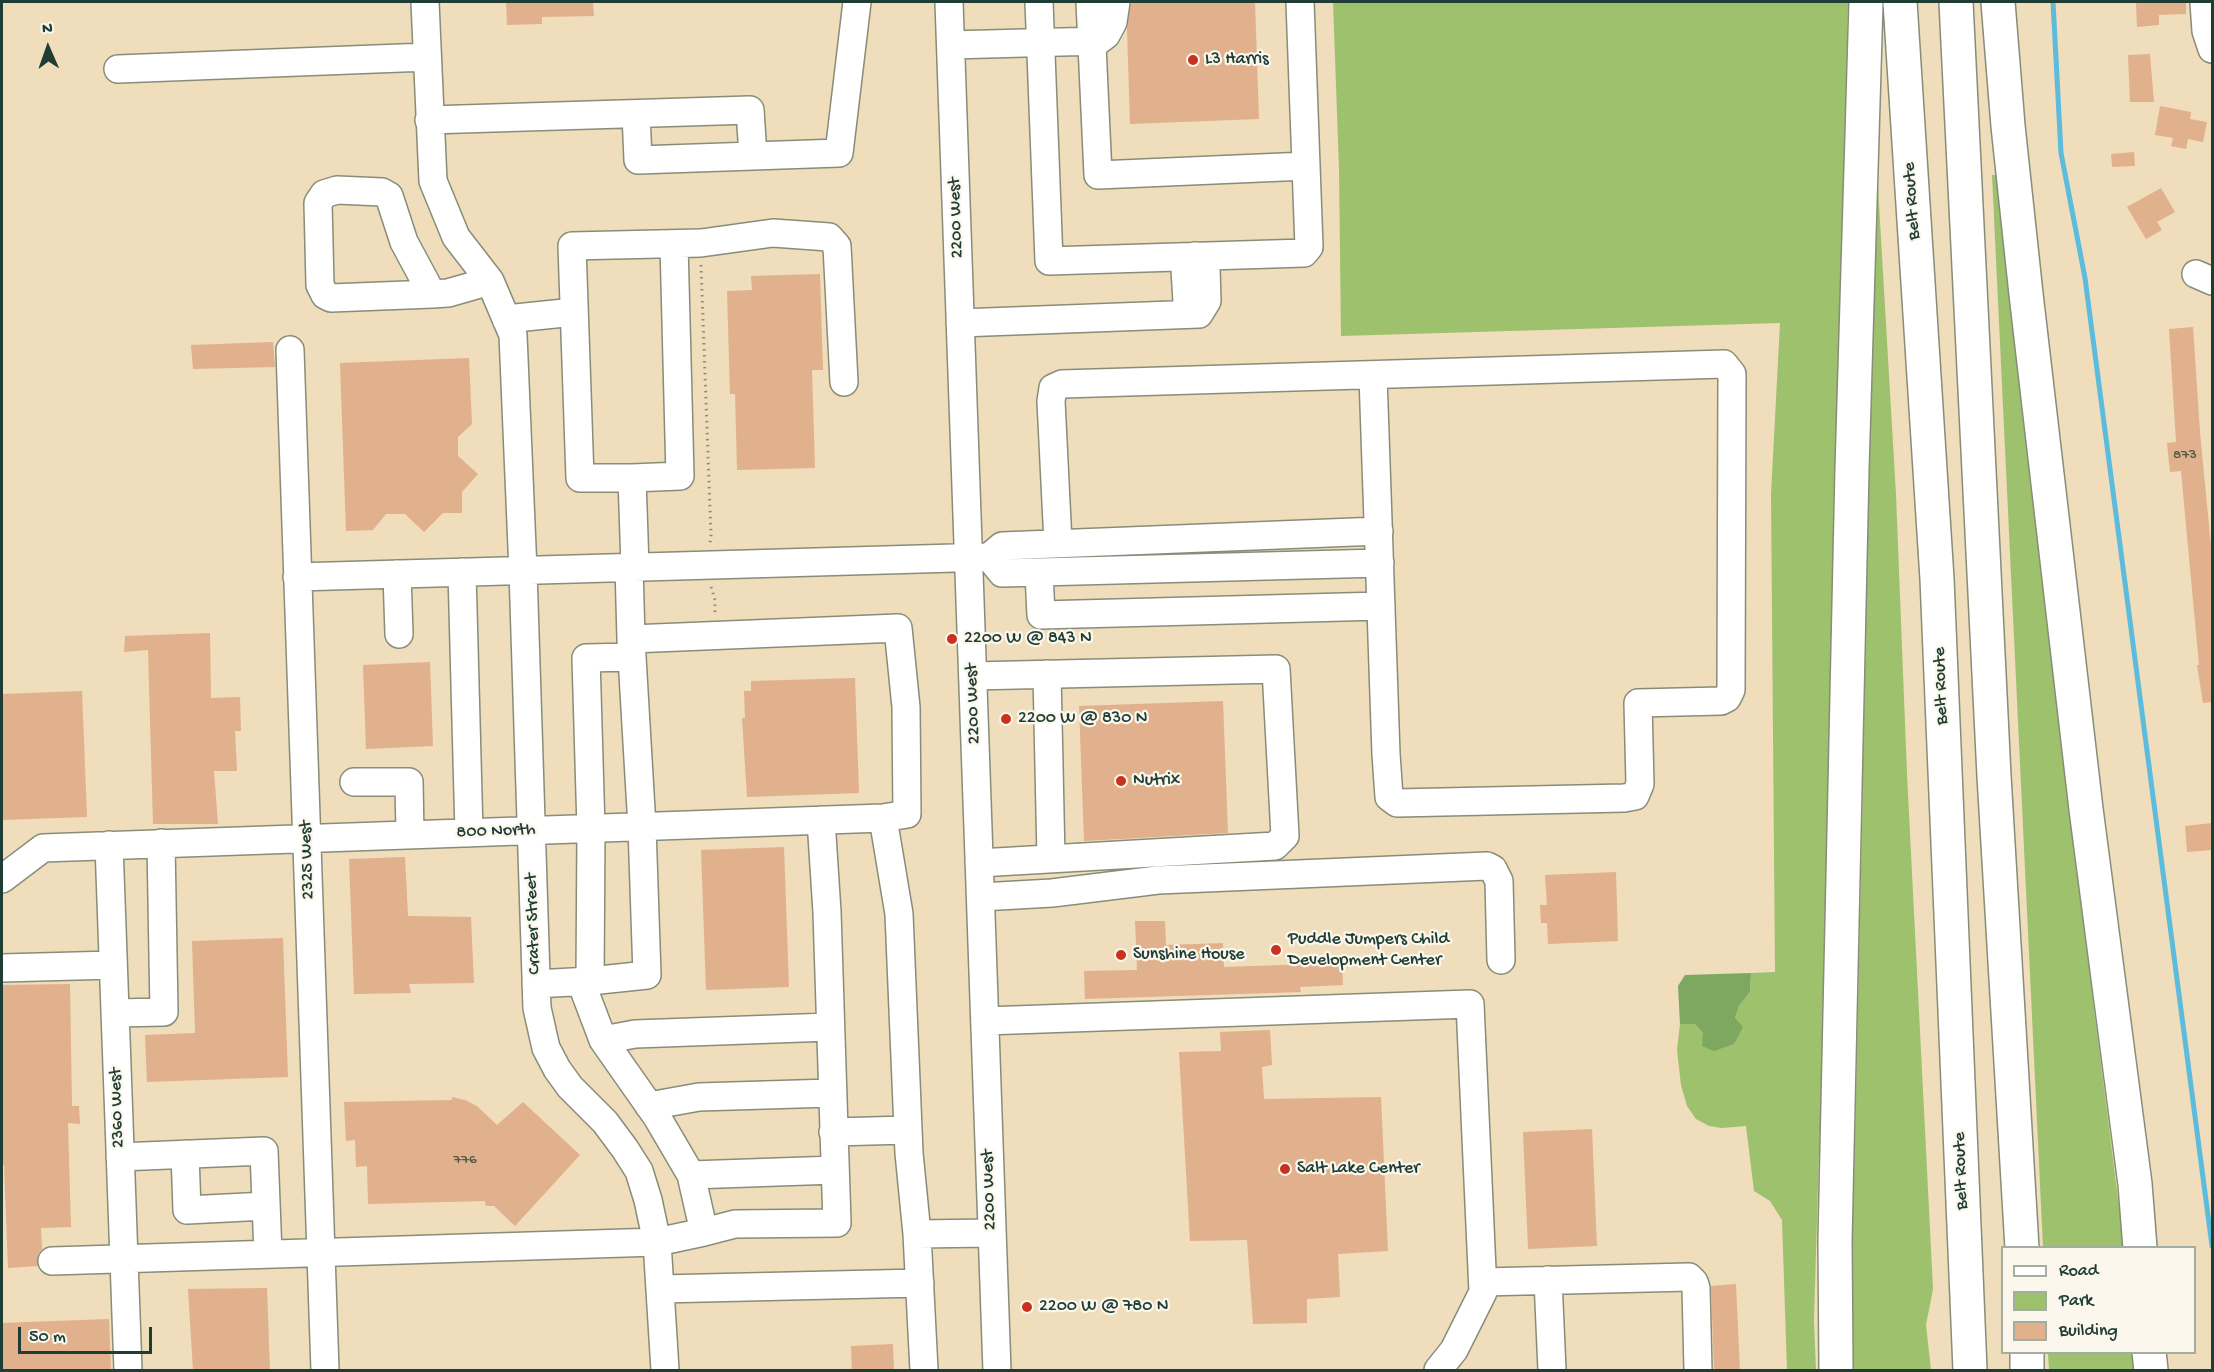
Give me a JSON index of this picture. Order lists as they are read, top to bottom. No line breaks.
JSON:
{"streets":{"highway":["Belt Route"],"street":["2200 West","800 North","2325 West","Crater Street","2360 West"]},"crossings":[["800 North","2325 West"],["800 North","Crater Street"],["800 North","2360 West"]],"places":["L3 Harris","2200 W @ 843 N","2200 W @ 830 N","Nutrix","Puddle Jumpers Child Development Center","Sunshine House","Salt Lake Center","2200 W @ 780 N"],"house_numbers":["873","776"],"legend":["Road","Park","Building"],"scale_bar":"50 m","north":"top"}
